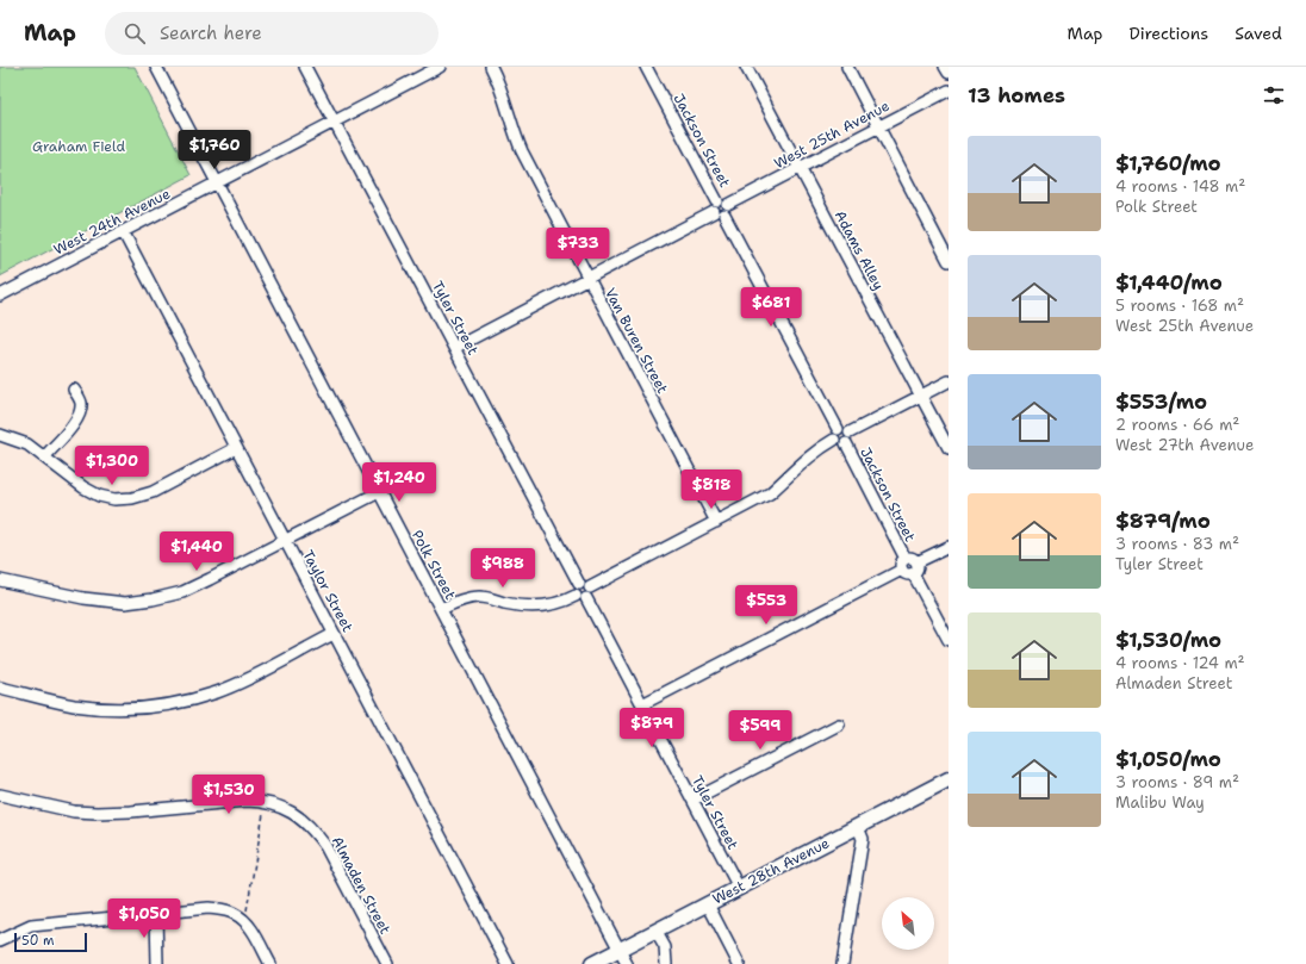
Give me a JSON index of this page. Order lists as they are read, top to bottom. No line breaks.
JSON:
{"streets":{"main road":["West 28th Avenue"],"street":["West 25th Avenue","Jackson Street","West 24th Avenue","Adams Alley","Tyler Street","Van Buren Street","Polk Street","Taylor Street","Almaden Street"]},"crossings":[["West 25th Avenue","Jackson Street"],["West 25th Avenue","Adams Alley"],["West 25th Avenue","Tyler Street"],["West 25th Avenue","Van Buren Street"],["West 24th Avenue","Tyler Street"],["West 24th Avenue","Polk Street"],["West 24th Avenue","Taylor Street"],["Tyler Street","West 28th Avenue"],["Polk Street","West 28th Avenue"]],"parks":["Graham Field"],"scale_bar":"50 m","north":"top left","page":{"header":"Map","search":"Search here","nav":["Map","Directions","Saved"],"heading":"13 homes","list":[{"name":"$1,760/mo","note":"4 rooms · 148 m² · Polk Street"},{"name":"$1,440/mo","note":"5 rooms · 168 m² · West 25th Avenue"},{"name":"$553/mo","note":"2 rooms · 66 m² · West 27th Avenue"},{"name":"$879/mo","note":"3 rooms · 83 m² · Tyler Street"},{"name":"$1,530/mo","note":"4 rooms · 124 m² · Almaden Street"},{"name":"$1,050/mo","note":"3 rooms · 89 m² · Malibu Way"}],"price":["$1,760","$733","$681","$1,300","$1,240","$818","$1,440","$988","$553","$879","$599","$1,530","$1,050"],"scale":"50 m"}}
